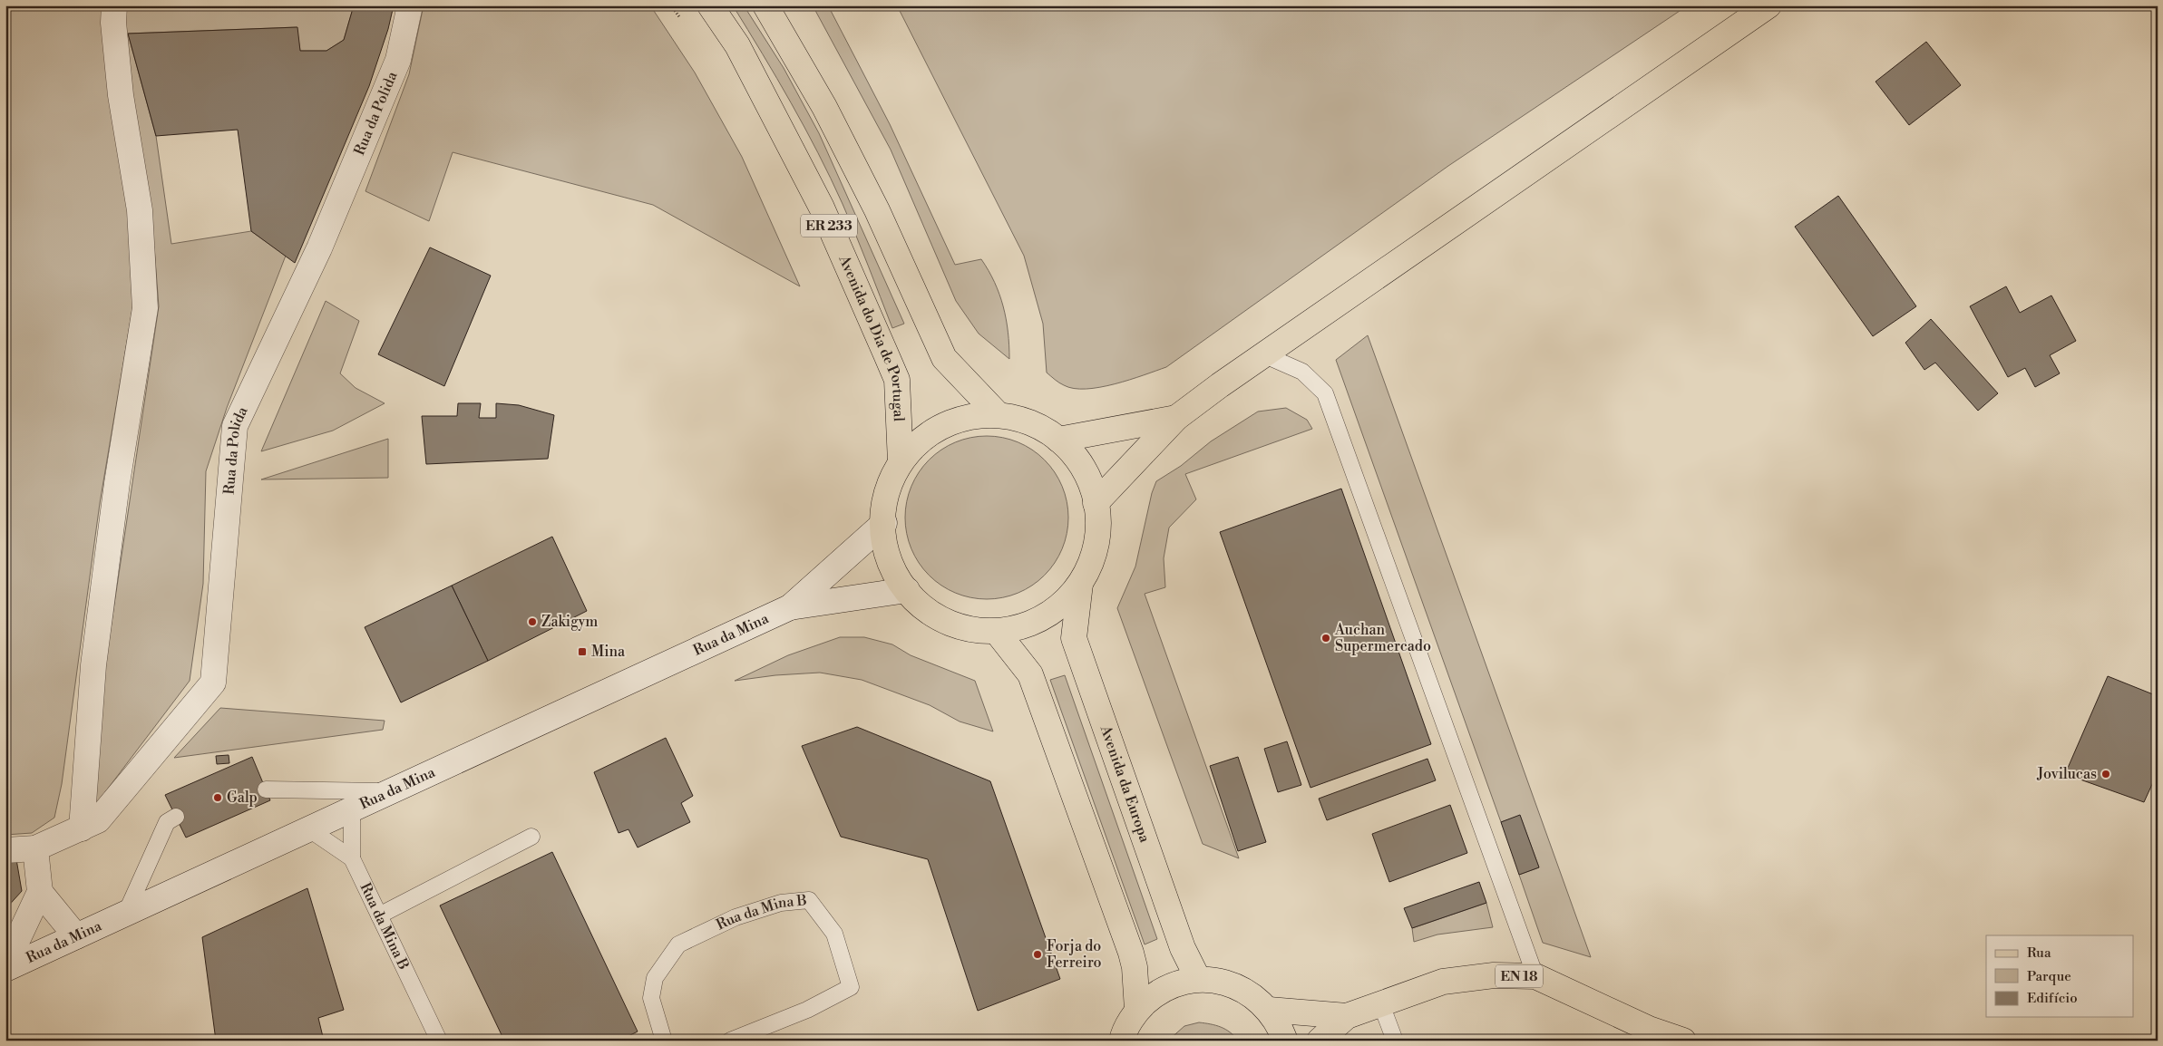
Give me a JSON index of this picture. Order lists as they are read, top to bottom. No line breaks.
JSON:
{"streets":{"main road":["ER 233","Avenida do Dia de Portugal","Avenida da Europa","EN 18"],"street":["Rua da Polida","Rua da Mina"],"lane":["Rua da Mina B"]},"crossings":[["Rua da Mina","Rua da Mina B"]],"places":{"other":["Zakigym","Auchan Supermercado","Jovilucas","Galp","Forja do Ferreiro"],"transit":["Mina"]},"legend":["Rua","Parque","Edifício"]}
